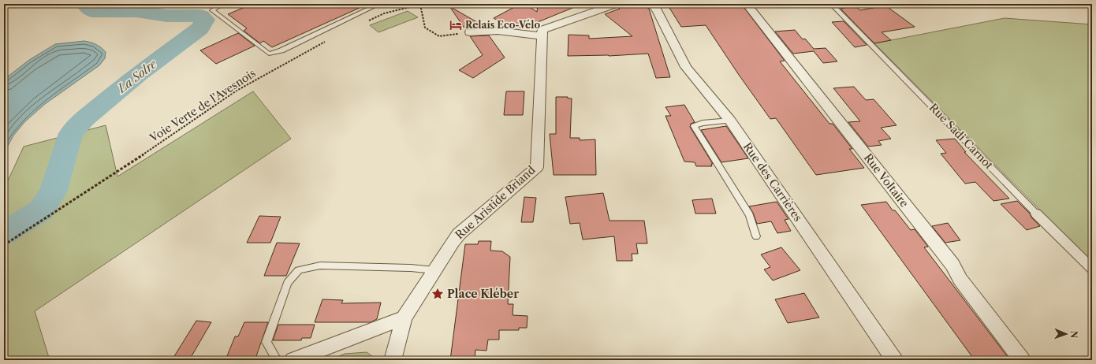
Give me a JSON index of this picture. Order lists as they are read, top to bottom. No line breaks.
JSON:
{"streets":{"street":["Rue Sadi Carnot","Rue Voltaire","Rue des Carrières","Rue Aristide Briand"],"path":["Voie Verte de l'Avesnois"]},"water":["La Solre"],"places":{"hotel":["Relais Eco-Vélo"],"place":["Place Kléber"]},"north":"right"}
